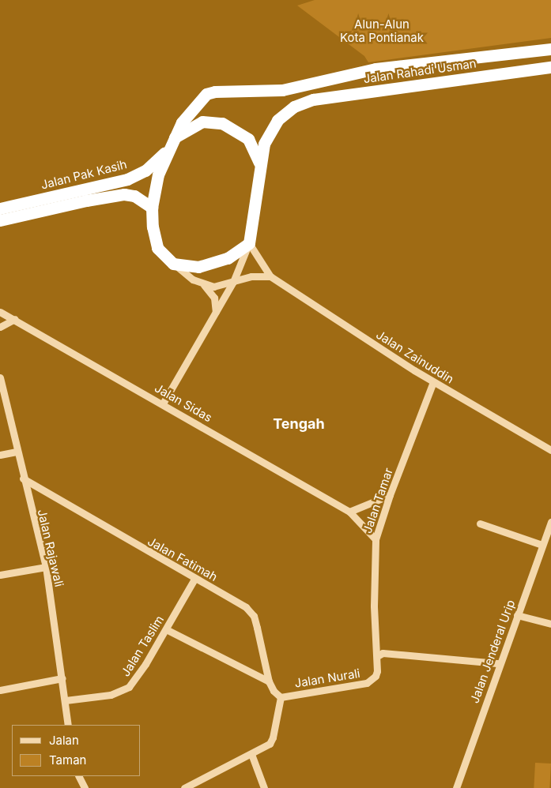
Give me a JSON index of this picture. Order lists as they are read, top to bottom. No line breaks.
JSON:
{"streets":{"highway":["Jalan Rahadi Usman","Jalan Pak Kasih"],"street":["Jalan Zainuddin","Jalan Sidas","Jalan Tamar","Jalan Rajawali","Jalan Fatimah","Jalan Taslim","Jalan Jenderal Urip","Jalan Nurali"]},"crossings":[["Jalan Rahadi Usman","Jalan Pak Kasih"],["Jalan Rahadi Usman","Jalan Zainuddin"],["Jalan Pak Kasih","Jalan Zainuddin"],["Jalan Zainuddin","Jalan Tamar"],["Jalan Sidas","Jalan Tamar"],["Jalan Tamar","Jalan Nurali"],["Jalan Rajawali","Jalan Fatimah"],["Jalan Rajawali","Jalan Taslim"],["Jalan Fatimah","Jalan Taslim"],["Jalan Fatimah","Jalan Nurali"]],"districts":["Tengah"],"parks":["Alun-Alun Kota Pontianak"],"legend":["Jalan","Taman"]}
